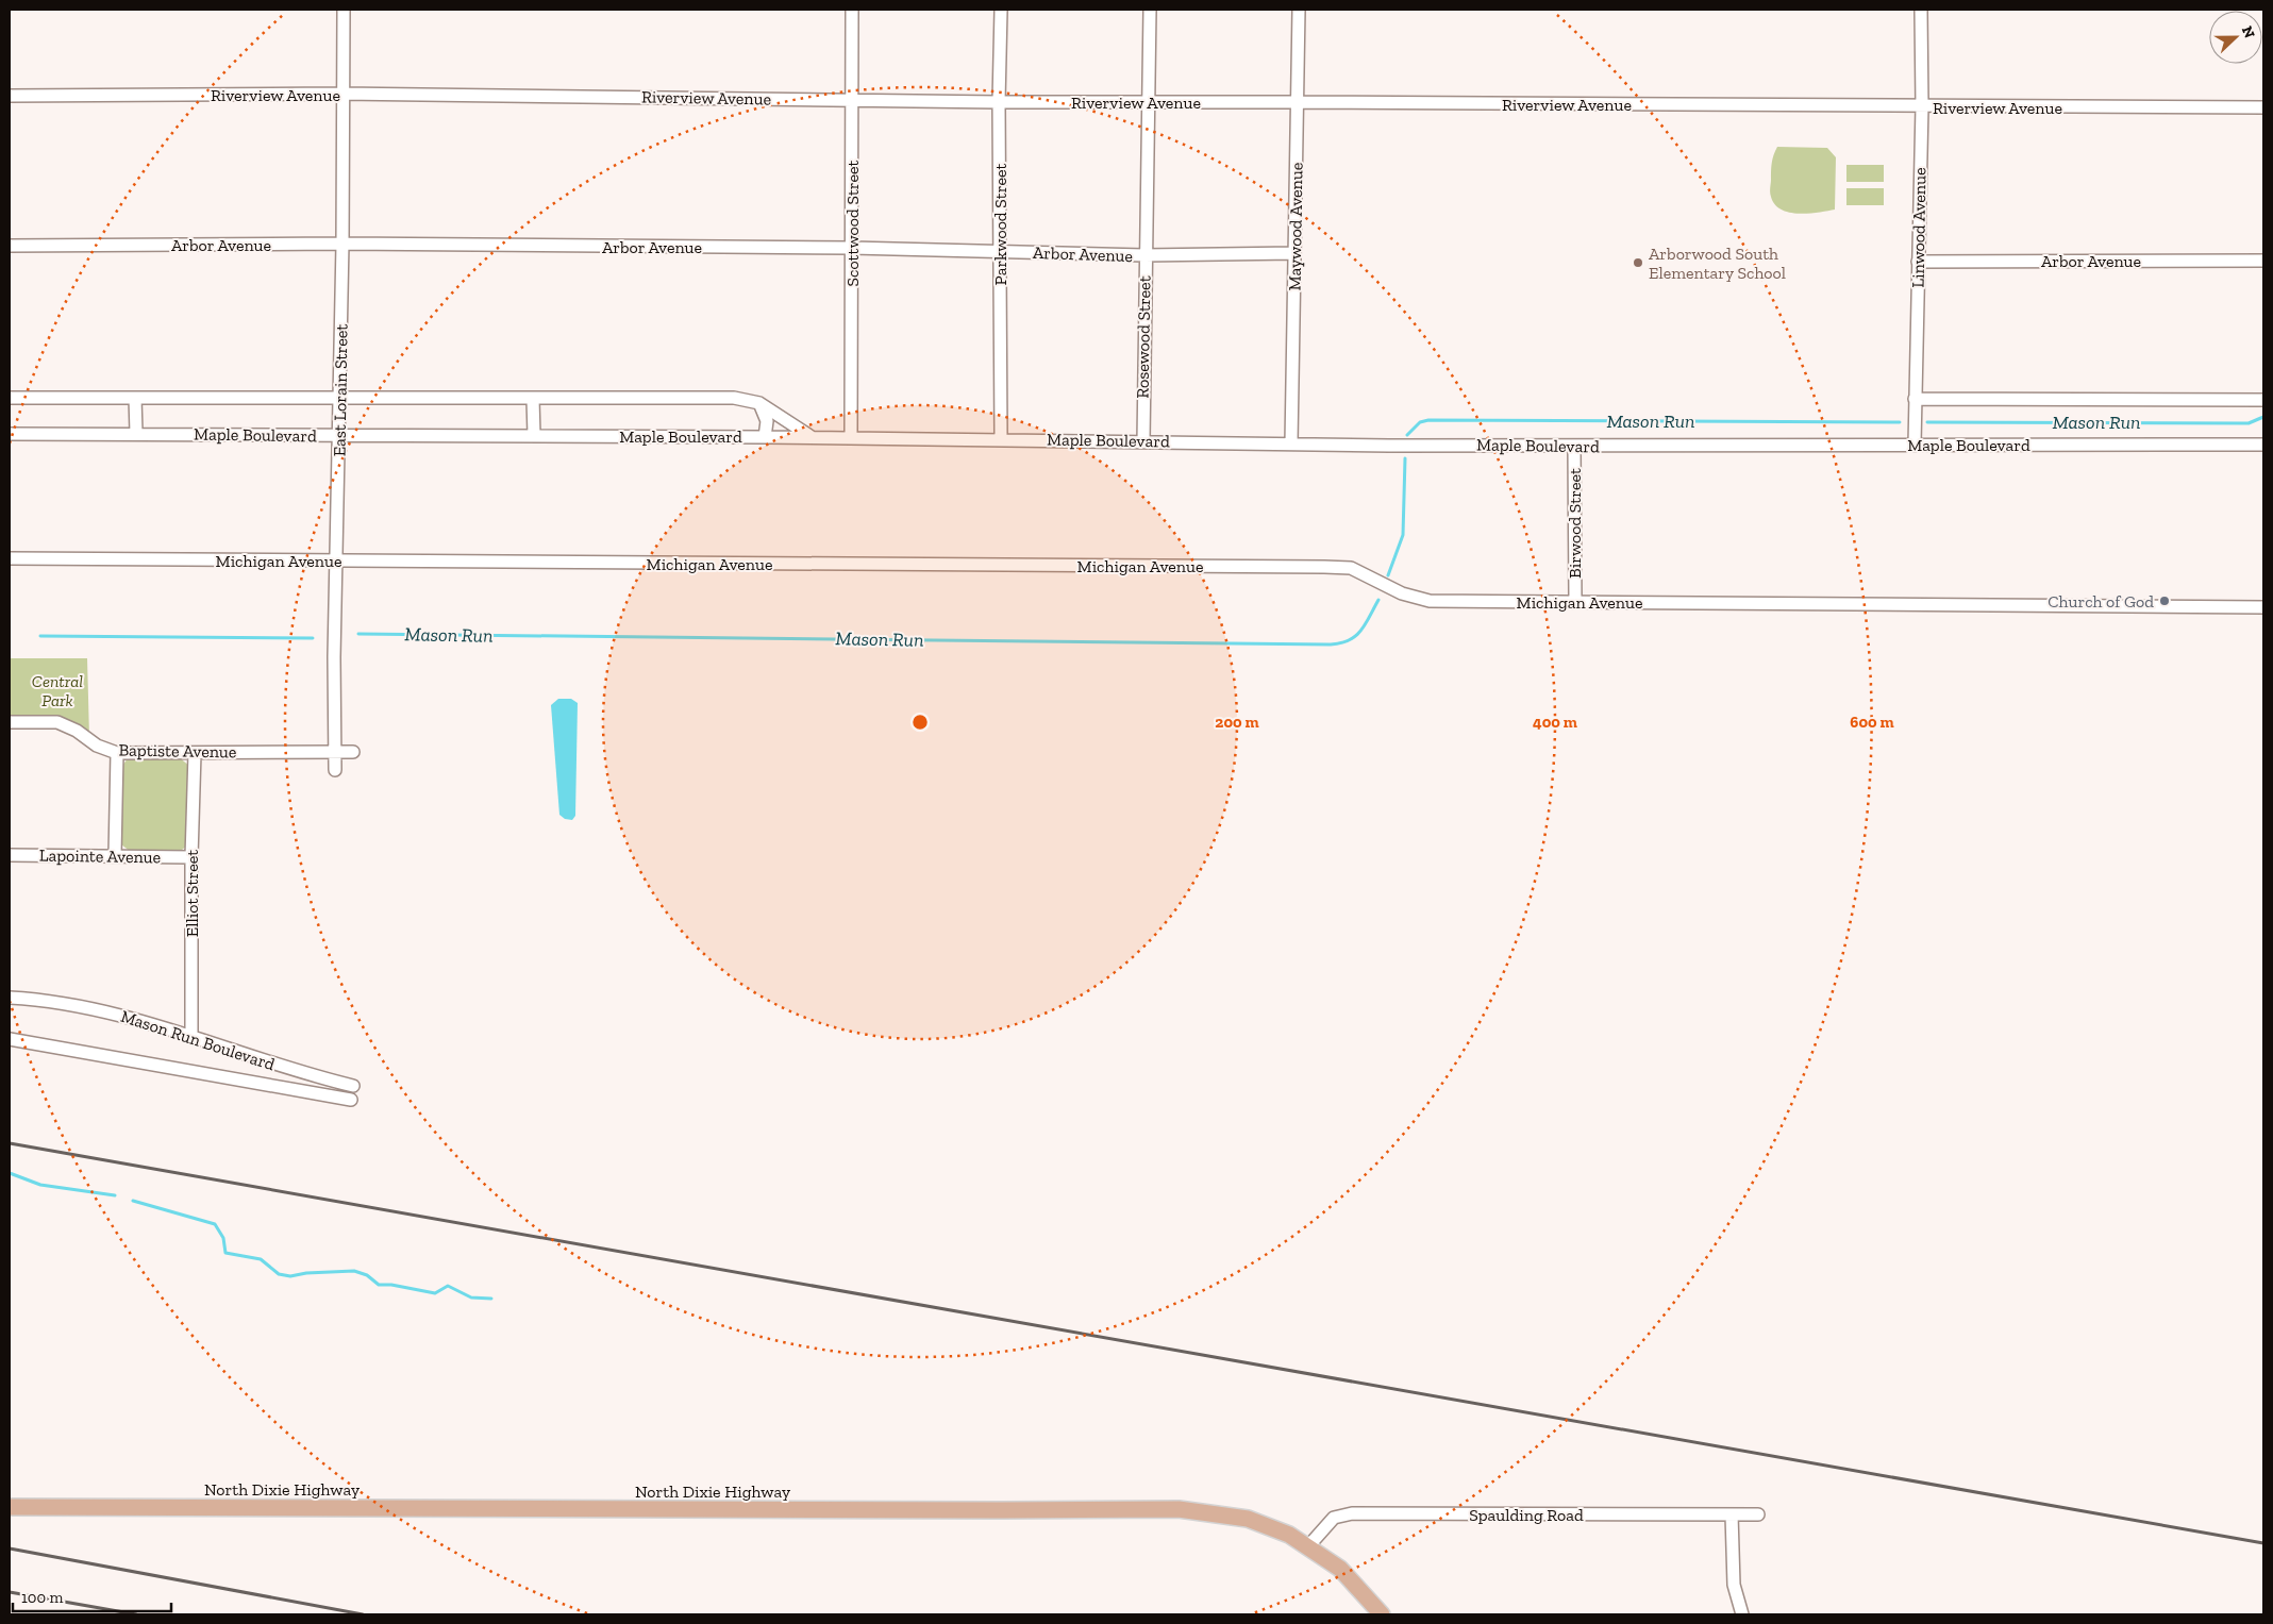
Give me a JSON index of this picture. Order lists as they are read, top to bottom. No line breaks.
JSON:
{"streets":{"main road":["North Dixie Highway"],"street":["Riverview Avenue","Scottwood Street","Parkwood Street","Maywood Avenue","Linwood Avenue","Arbor Avenue","Rosewood Street","East Lorain Street","Maple Boulevard","Birwood Street","Michigan Avenue","Baptiste Avenue","Lapointe Avenue","Elliot Street","Mason Run Boulevard","Spaulding Road"]},"crossings":[["Riverview Avenue","Scottwood Street"],["Riverview Avenue","Parkwood Street"],["Riverview Avenue","Maywood Avenue"],["Riverview Avenue","Linwood Avenue"],["Riverview Avenue","Rosewood Street"],["Riverview Avenue","East Lorain Street"],["Scottwood Street","Arbor Avenue"],["Scottwood Street","Maple Boulevard"],["Parkwood Street","Arbor Avenue"],["Parkwood Street","Maple Boulevard"],["Maywood Avenue","Arbor Avenue"],["Maywood Avenue","Maple Boulevard"],["Linwood Avenue","Arbor Avenue"],["Linwood Avenue","Maple Boulevard"],["Arbor Avenue","Rosewood Street"],["Arbor Avenue","East Lorain Street"],["Rosewood Street","Maple Boulevard"],["East Lorain Street","Maple Boulevard"],["East Lorain Street","Michigan Avenue"],["East Lorain Street","Baptiste Avenue"],["Maple Boulevard","Birwood Street"],["Birwood Street","Michigan Avenue"],["Baptiste Avenue","Elliot Street"],["Lapointe Avenue","Elliot Street"],["Elliot Street","Mason Run Boulevard"],["North Dixie Highway","Spaulding Road"]],"water":["Mason Run"],"parks":["Central Park"],"places":["Arborwood South Elementary School","Church of God"],"scale_bar":"100 m","north":"right","rings":["200 m","400 m","600 m"]}
